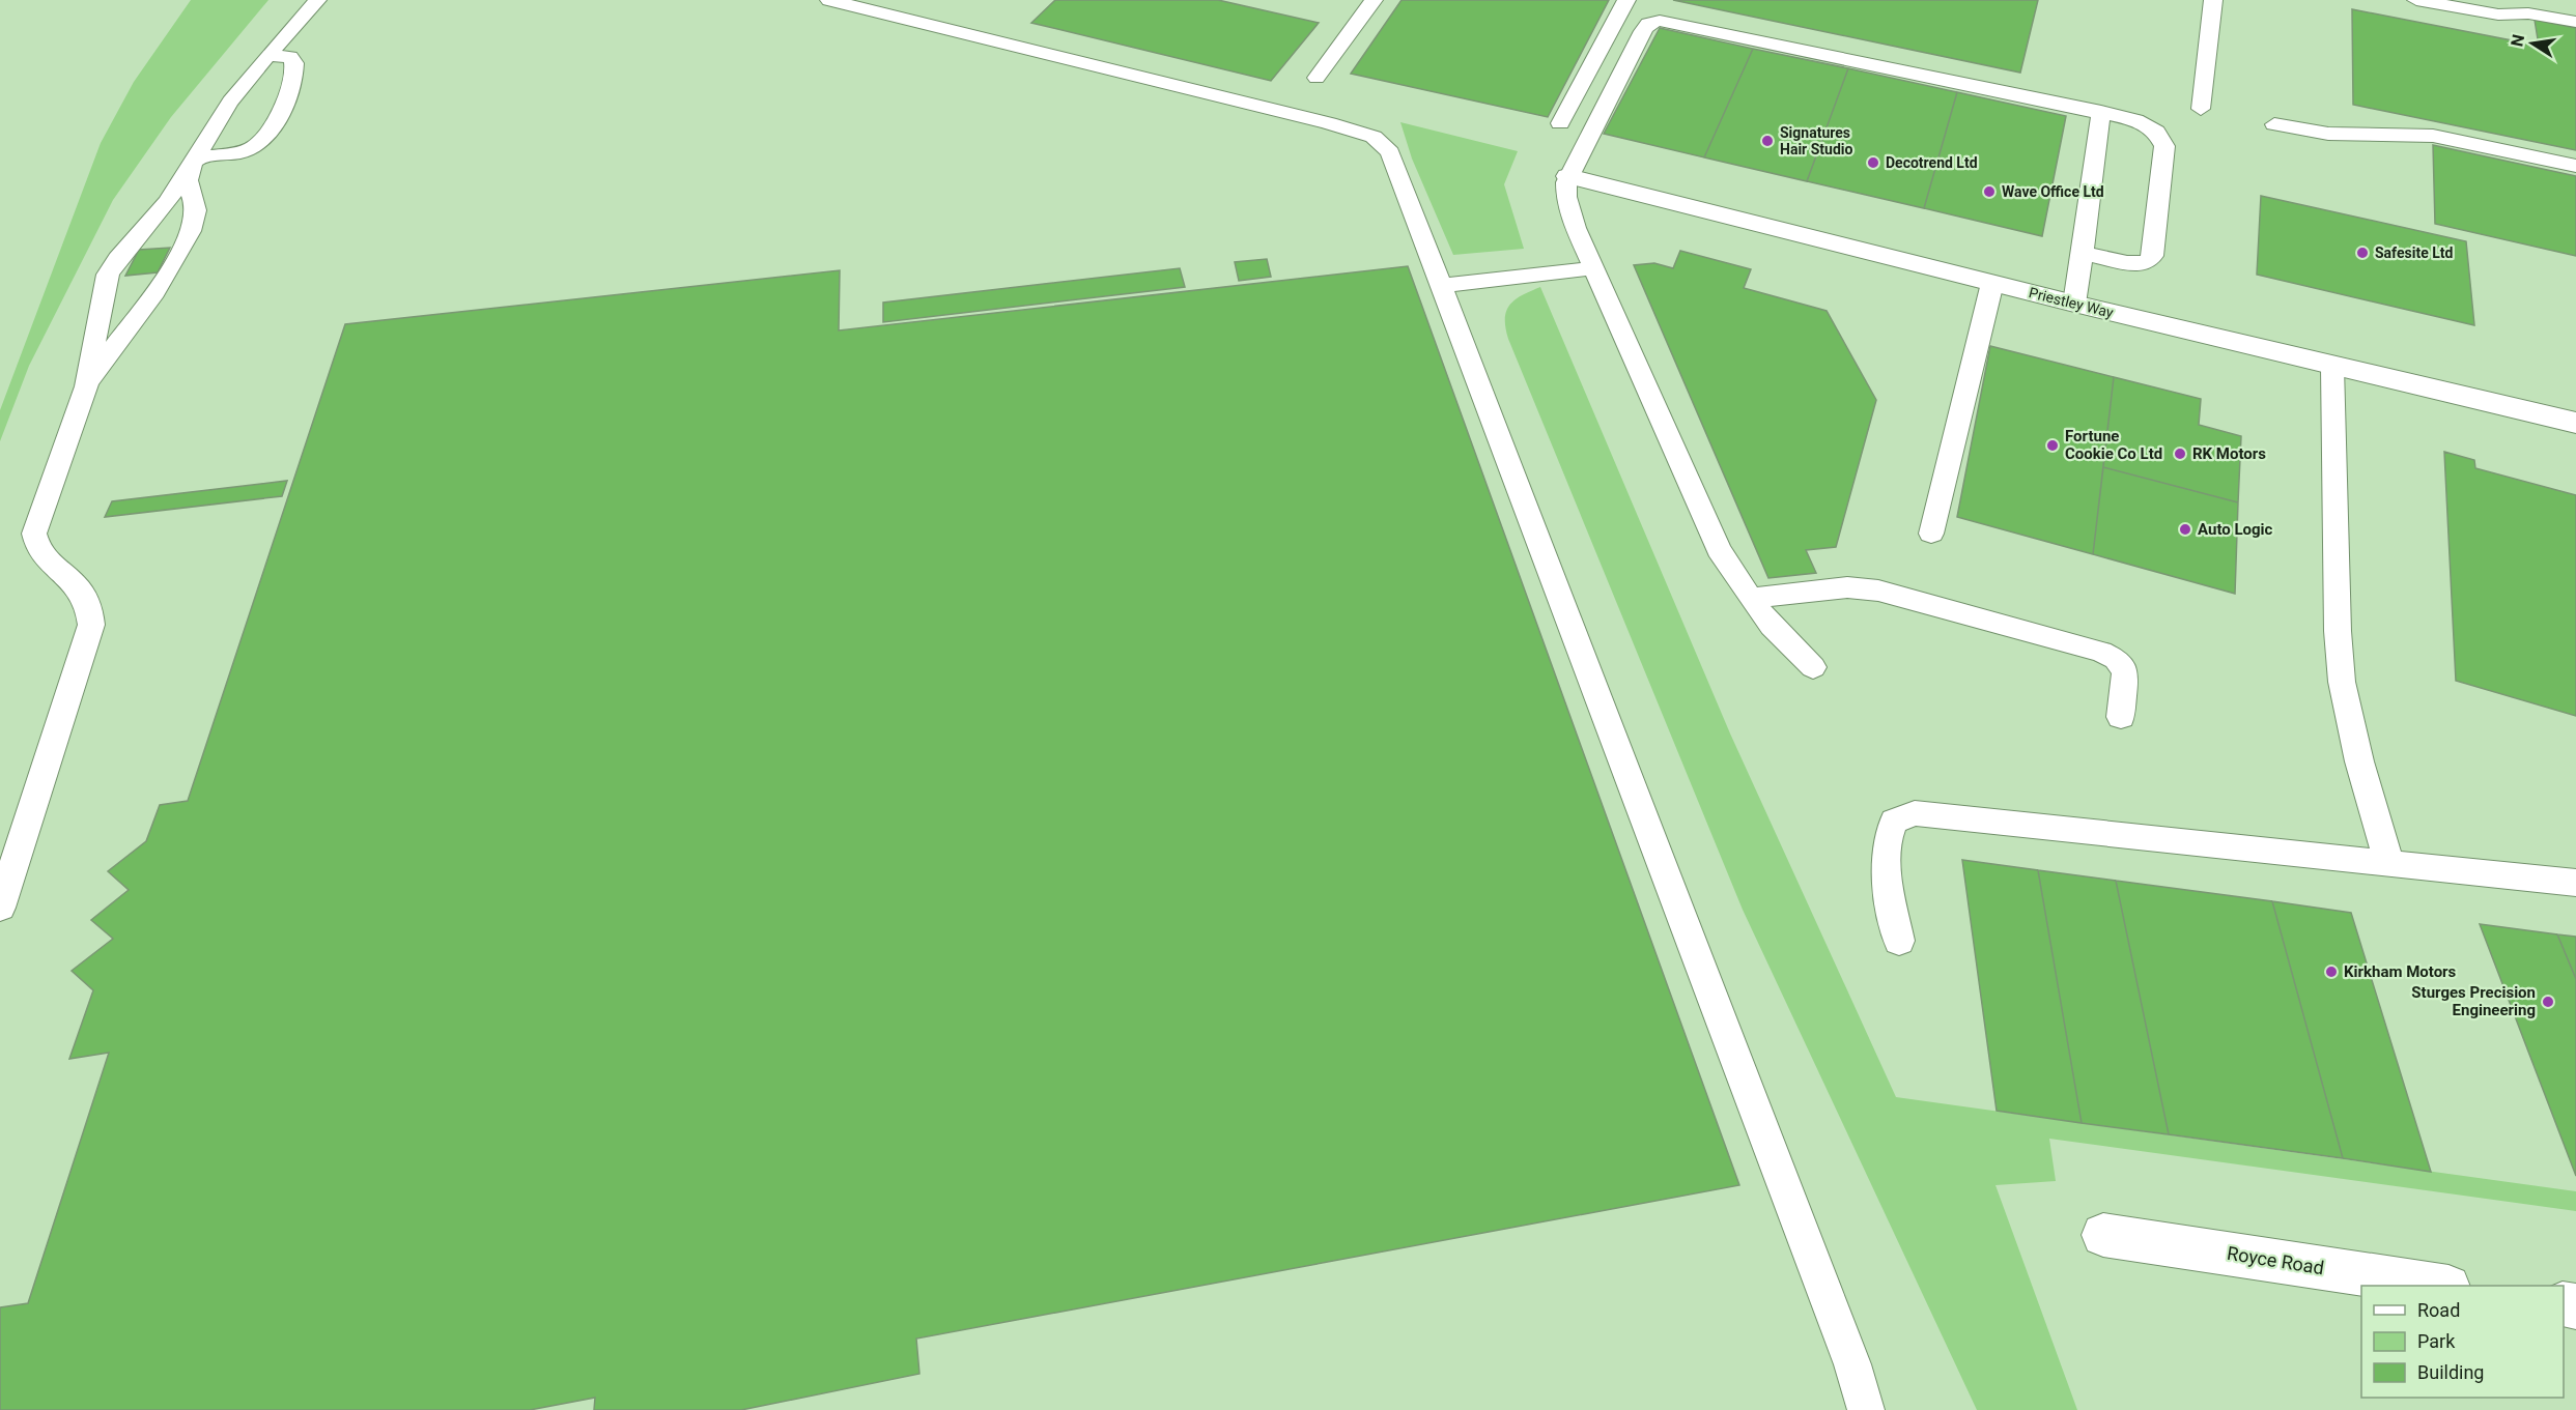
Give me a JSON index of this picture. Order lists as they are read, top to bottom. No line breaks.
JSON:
{"streets":{"street":["Priestley Way","Royce Road"]},"places":["Signatures Hair Studio","Decotrend Ltd","Wave Office Ltd","Safesite Ltd","Fortune Cookie Co Ltd","RK Motors","Auto Logic","Kirkham Motors","Sturges Precision Engineering"],"legend":["Road","Park","Building"],"north":"left"}
